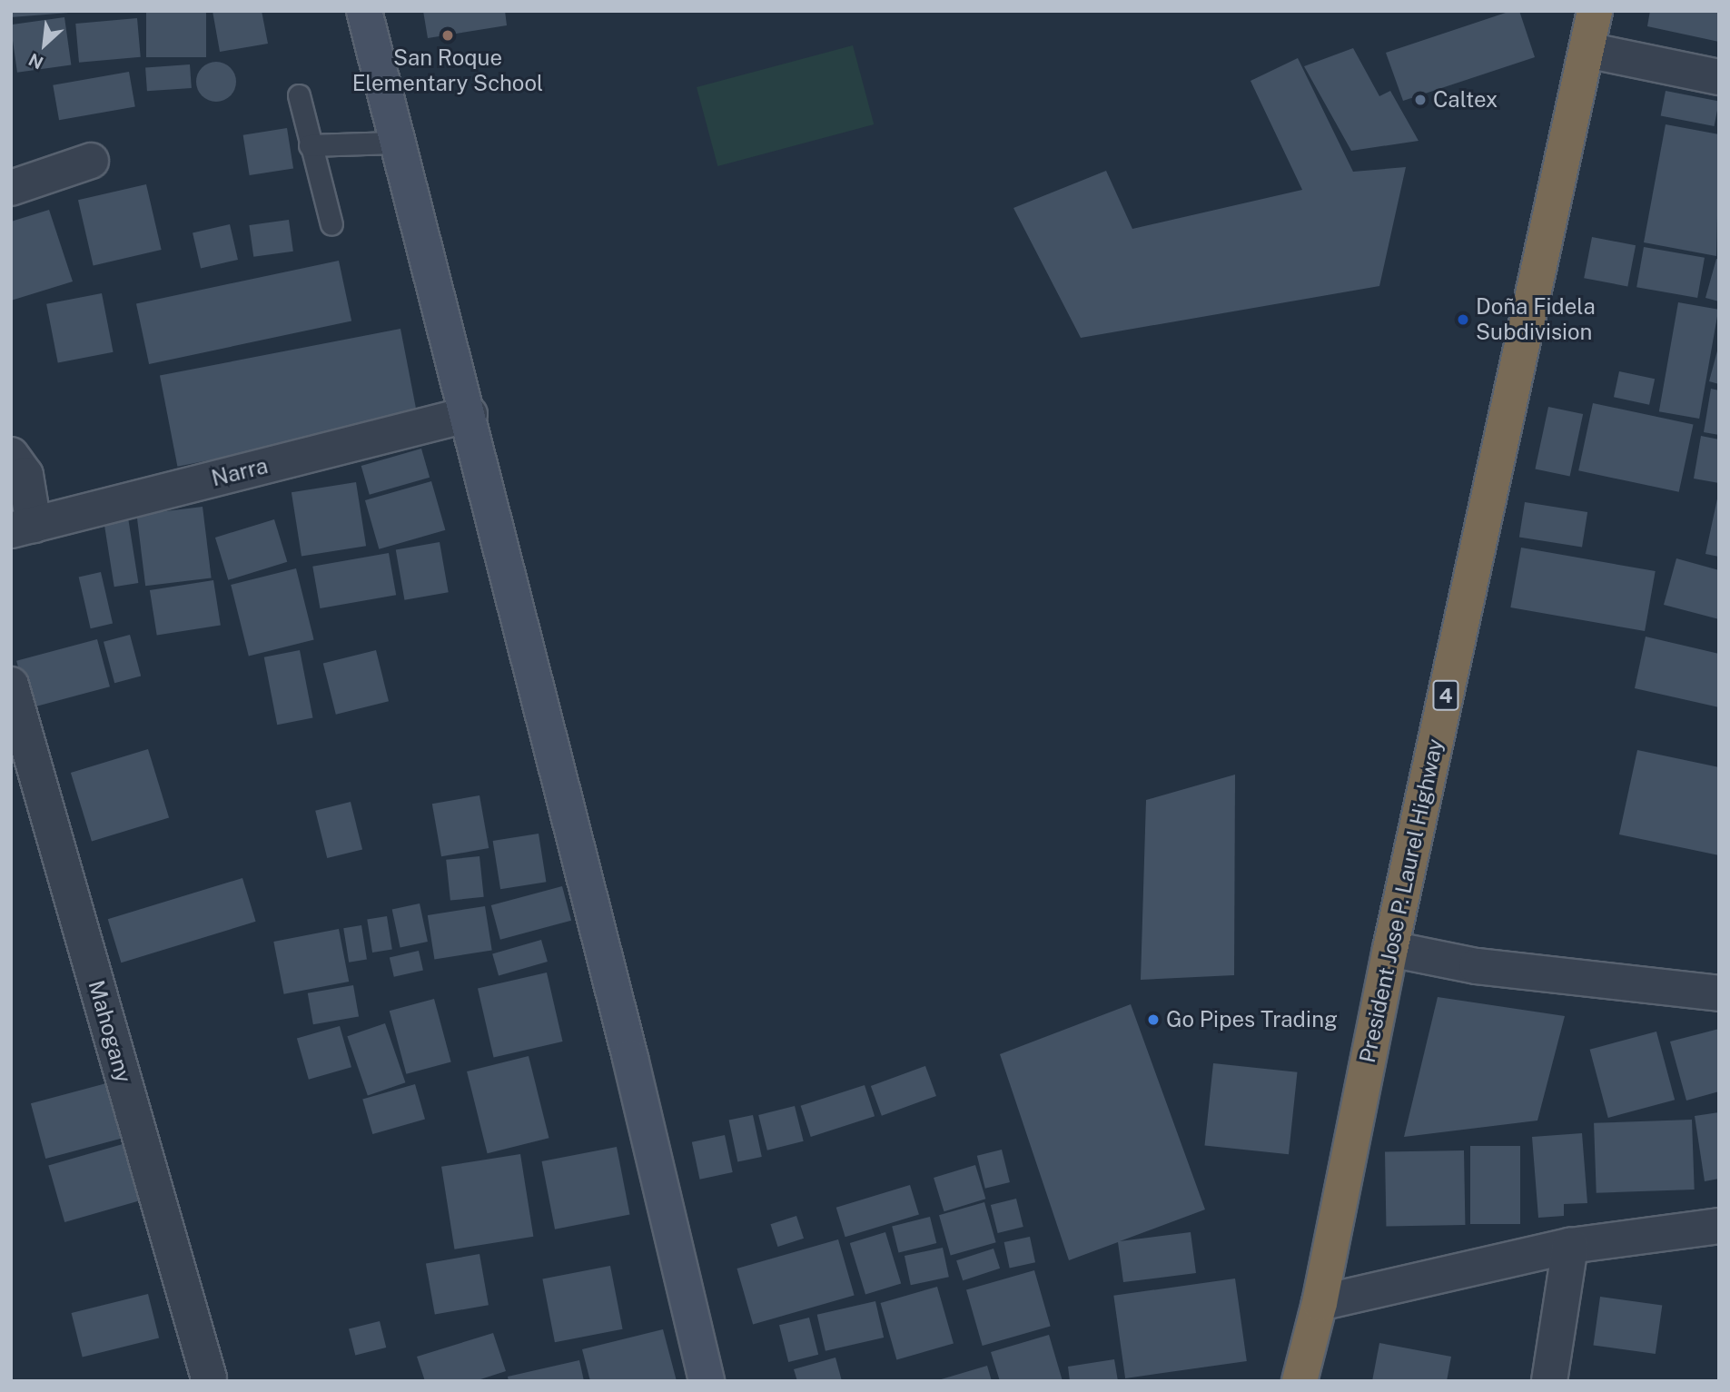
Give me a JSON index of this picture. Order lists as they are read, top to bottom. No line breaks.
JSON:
{"streets":{"highway":["4","President Jose P. Laurel Highway"],"street":["Narra","Mahogany"]},"places":["San Roque Elementary School","Caltex","Doña Fidela Subdivision","Go Pipes Trading"],"north":"bottom left"}
